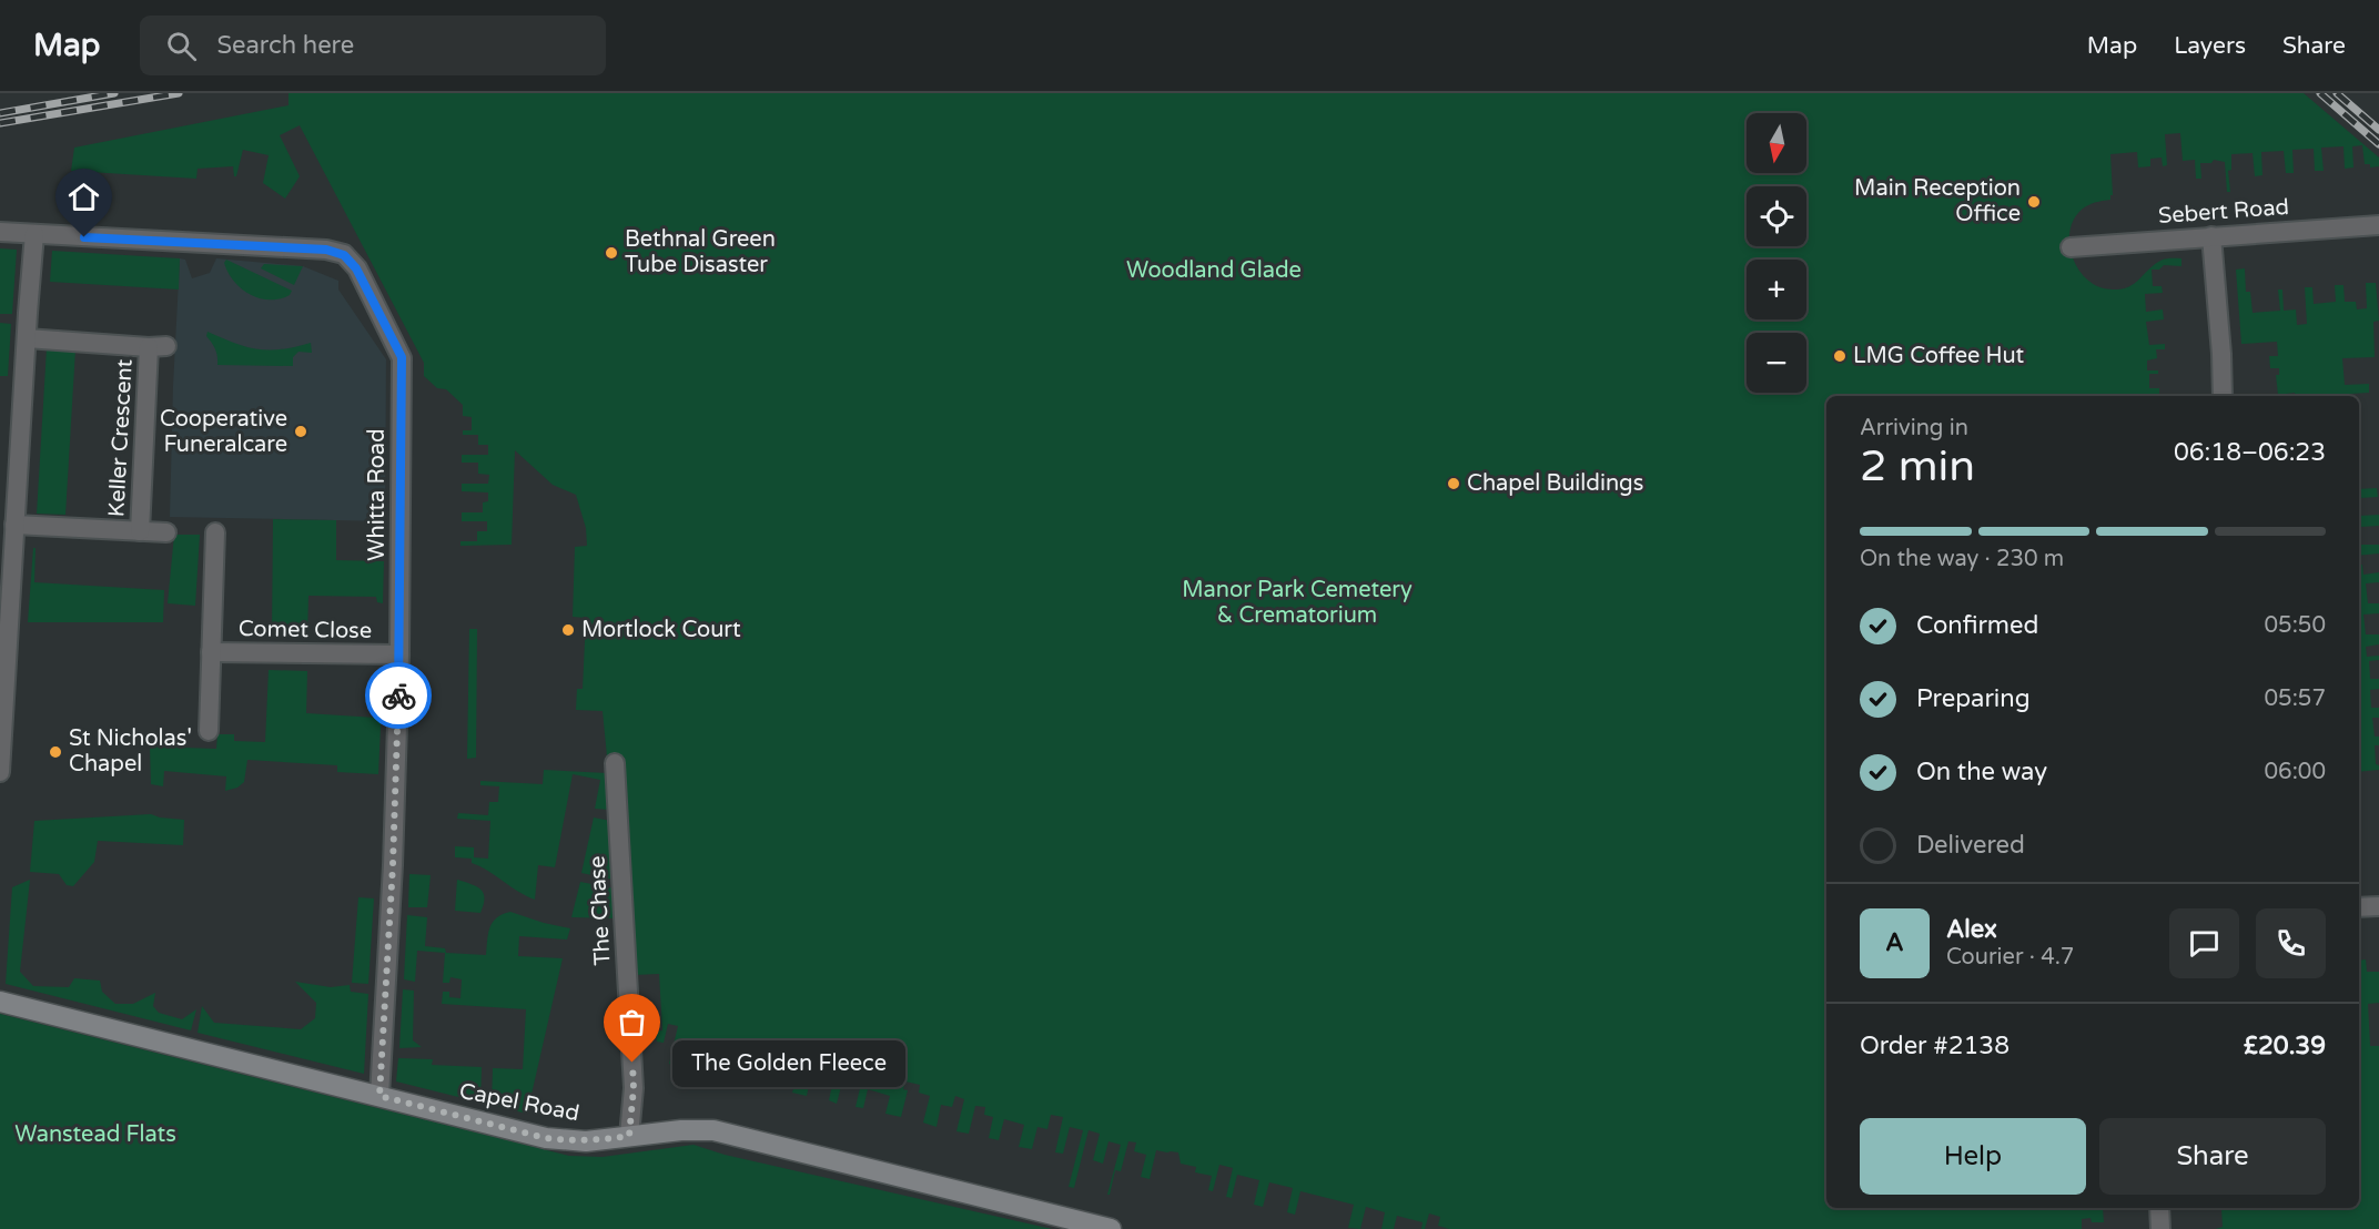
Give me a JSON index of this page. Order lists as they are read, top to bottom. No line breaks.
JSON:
{"streets":{"street":["Sebert Road","Keller Crescent","Whitta Road","Comet Close","The Chase","Capel Road"]},"crossings":[["Whitta Road","Comet Close"],["Whitta Road","Capel Road"],["The Chase","Capel Road"]],"parks":["Woodland Glade","Manor Park Cemetery & Crematorium","Wanstead Flats"],"places":["Main Reception Office","Bethnal Green Tube Disaster","LMG Coffee Hut","Cooperative Funeralcare","Chapel Buildings","Mortlock Court","St Nicholas' Chapel","The Golden Fleece"],"north":"bottom","page":{"header":"Map","search":"Search here","nav":["Map","Layers","Share"],"map_buttons":["+","−"],"heading":["2 min","Arriving in","06:18–06:23"],"panel":["Alex","Courier · 4.7","Order #2138","£20.39"],"bar":"On the way · 230 m","list":[["Confirmed","05:50"],["Preparing","05:57"],["On the way","06:00"],"Delivered"],"round":"A","bubble":"The Golden Fleece","buttons":["Help","Share"]}}
